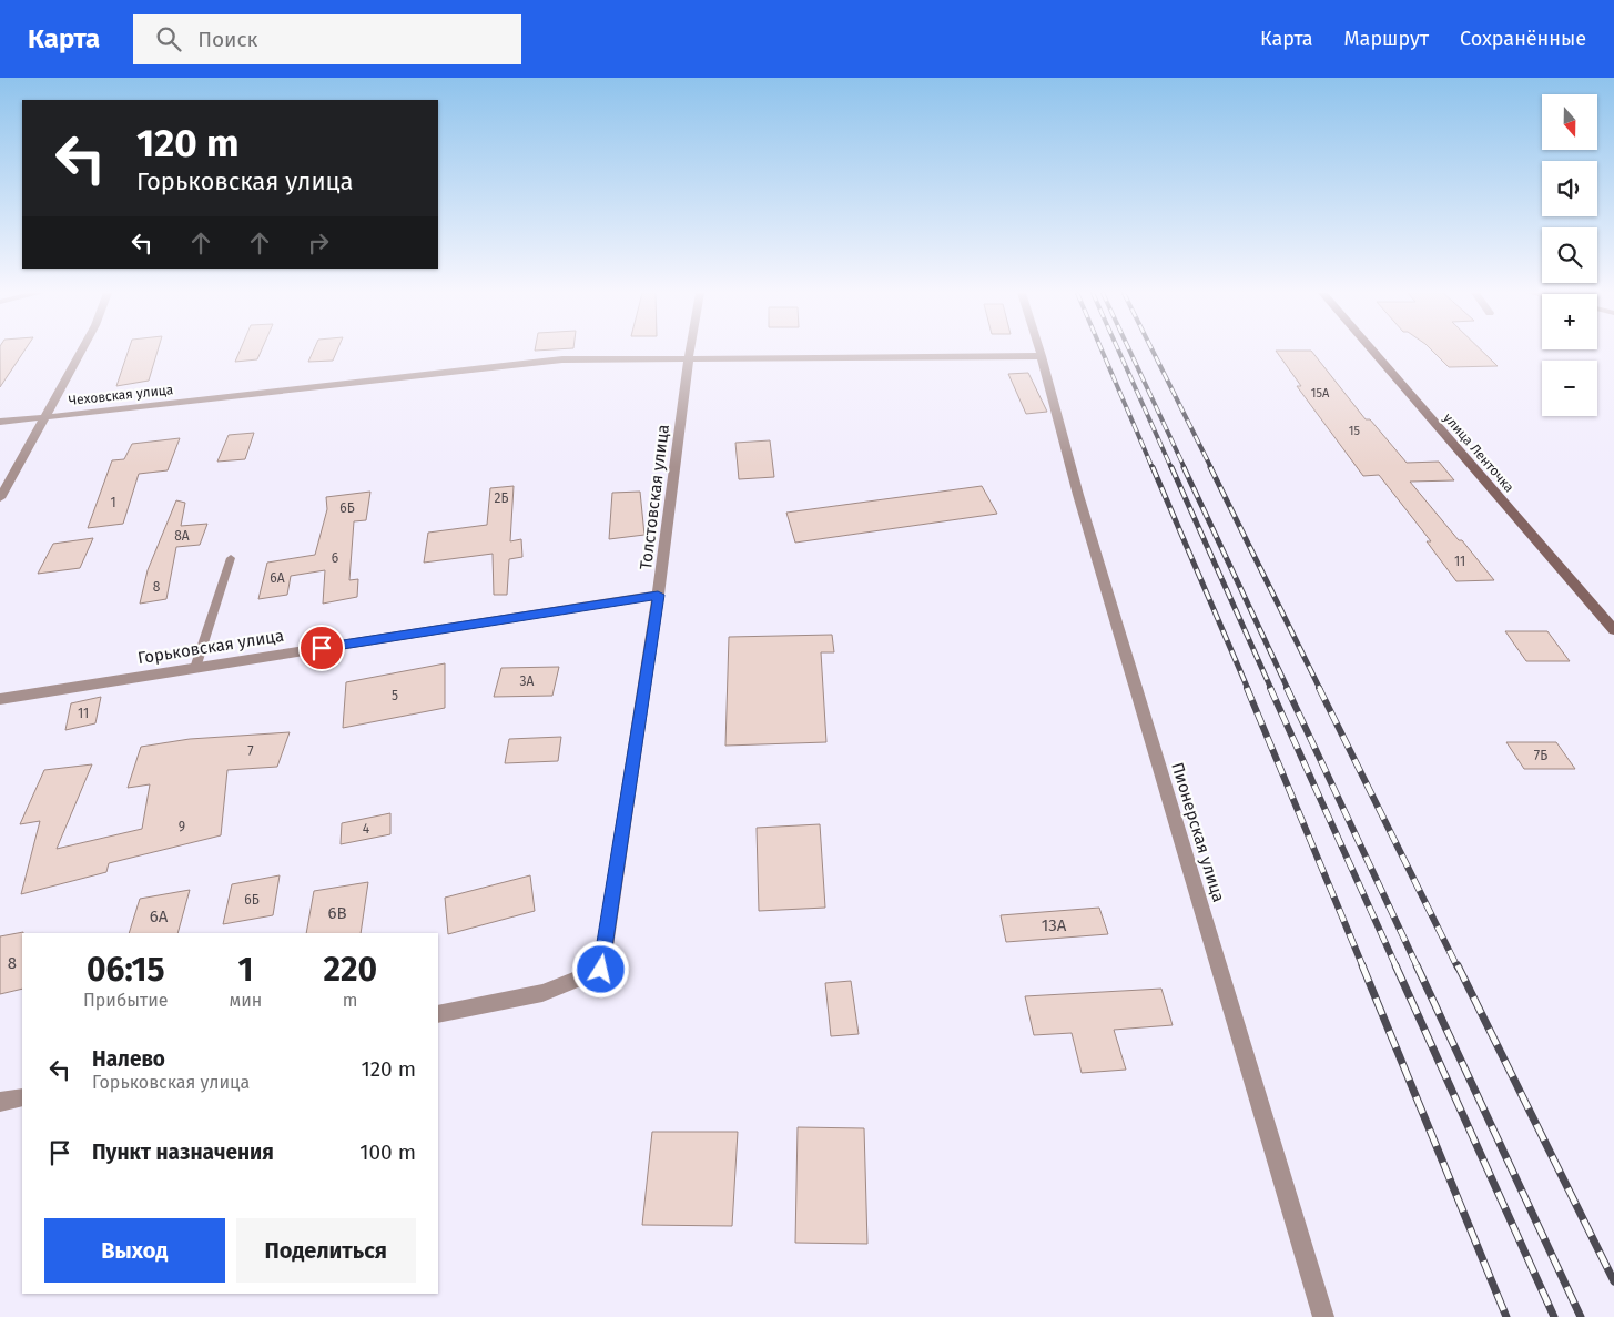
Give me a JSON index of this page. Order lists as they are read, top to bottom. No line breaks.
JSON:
{"streets":{"main road":["улица Ленточка"],"street":["Чеховская улица","Толстовская улица","Горьковская улица","Пионерская улица"]},"crossings":[["Чеховская улица","Толстовская улица"],["Чеховская улица","Пионерская улица"],["Толстовская улица","Горьковская улица"]],"house_numbers":["15А","15","2Б","1","6Б","8А","6","11","6А","8","3А","5","11","7","7Б","9","4","6Б","6В","6А","13А","8"],"north":"bottom","page":{"header":"Карта","search":"Поиск","nav":["Карта","Маршрут","Сохранённые"],"map_buttons":["+","−"],"turn":["120 m","Горьковская улица"],"eta":["06:15","Прибытие","1","мин","220","m"],"list":[{"name":"Налево","note":"Горьковская улица","value":"120 m"},{"name":"Пункт назначения","value":"100 m"}],"buttons":["Выход","Поделиться"]}}
